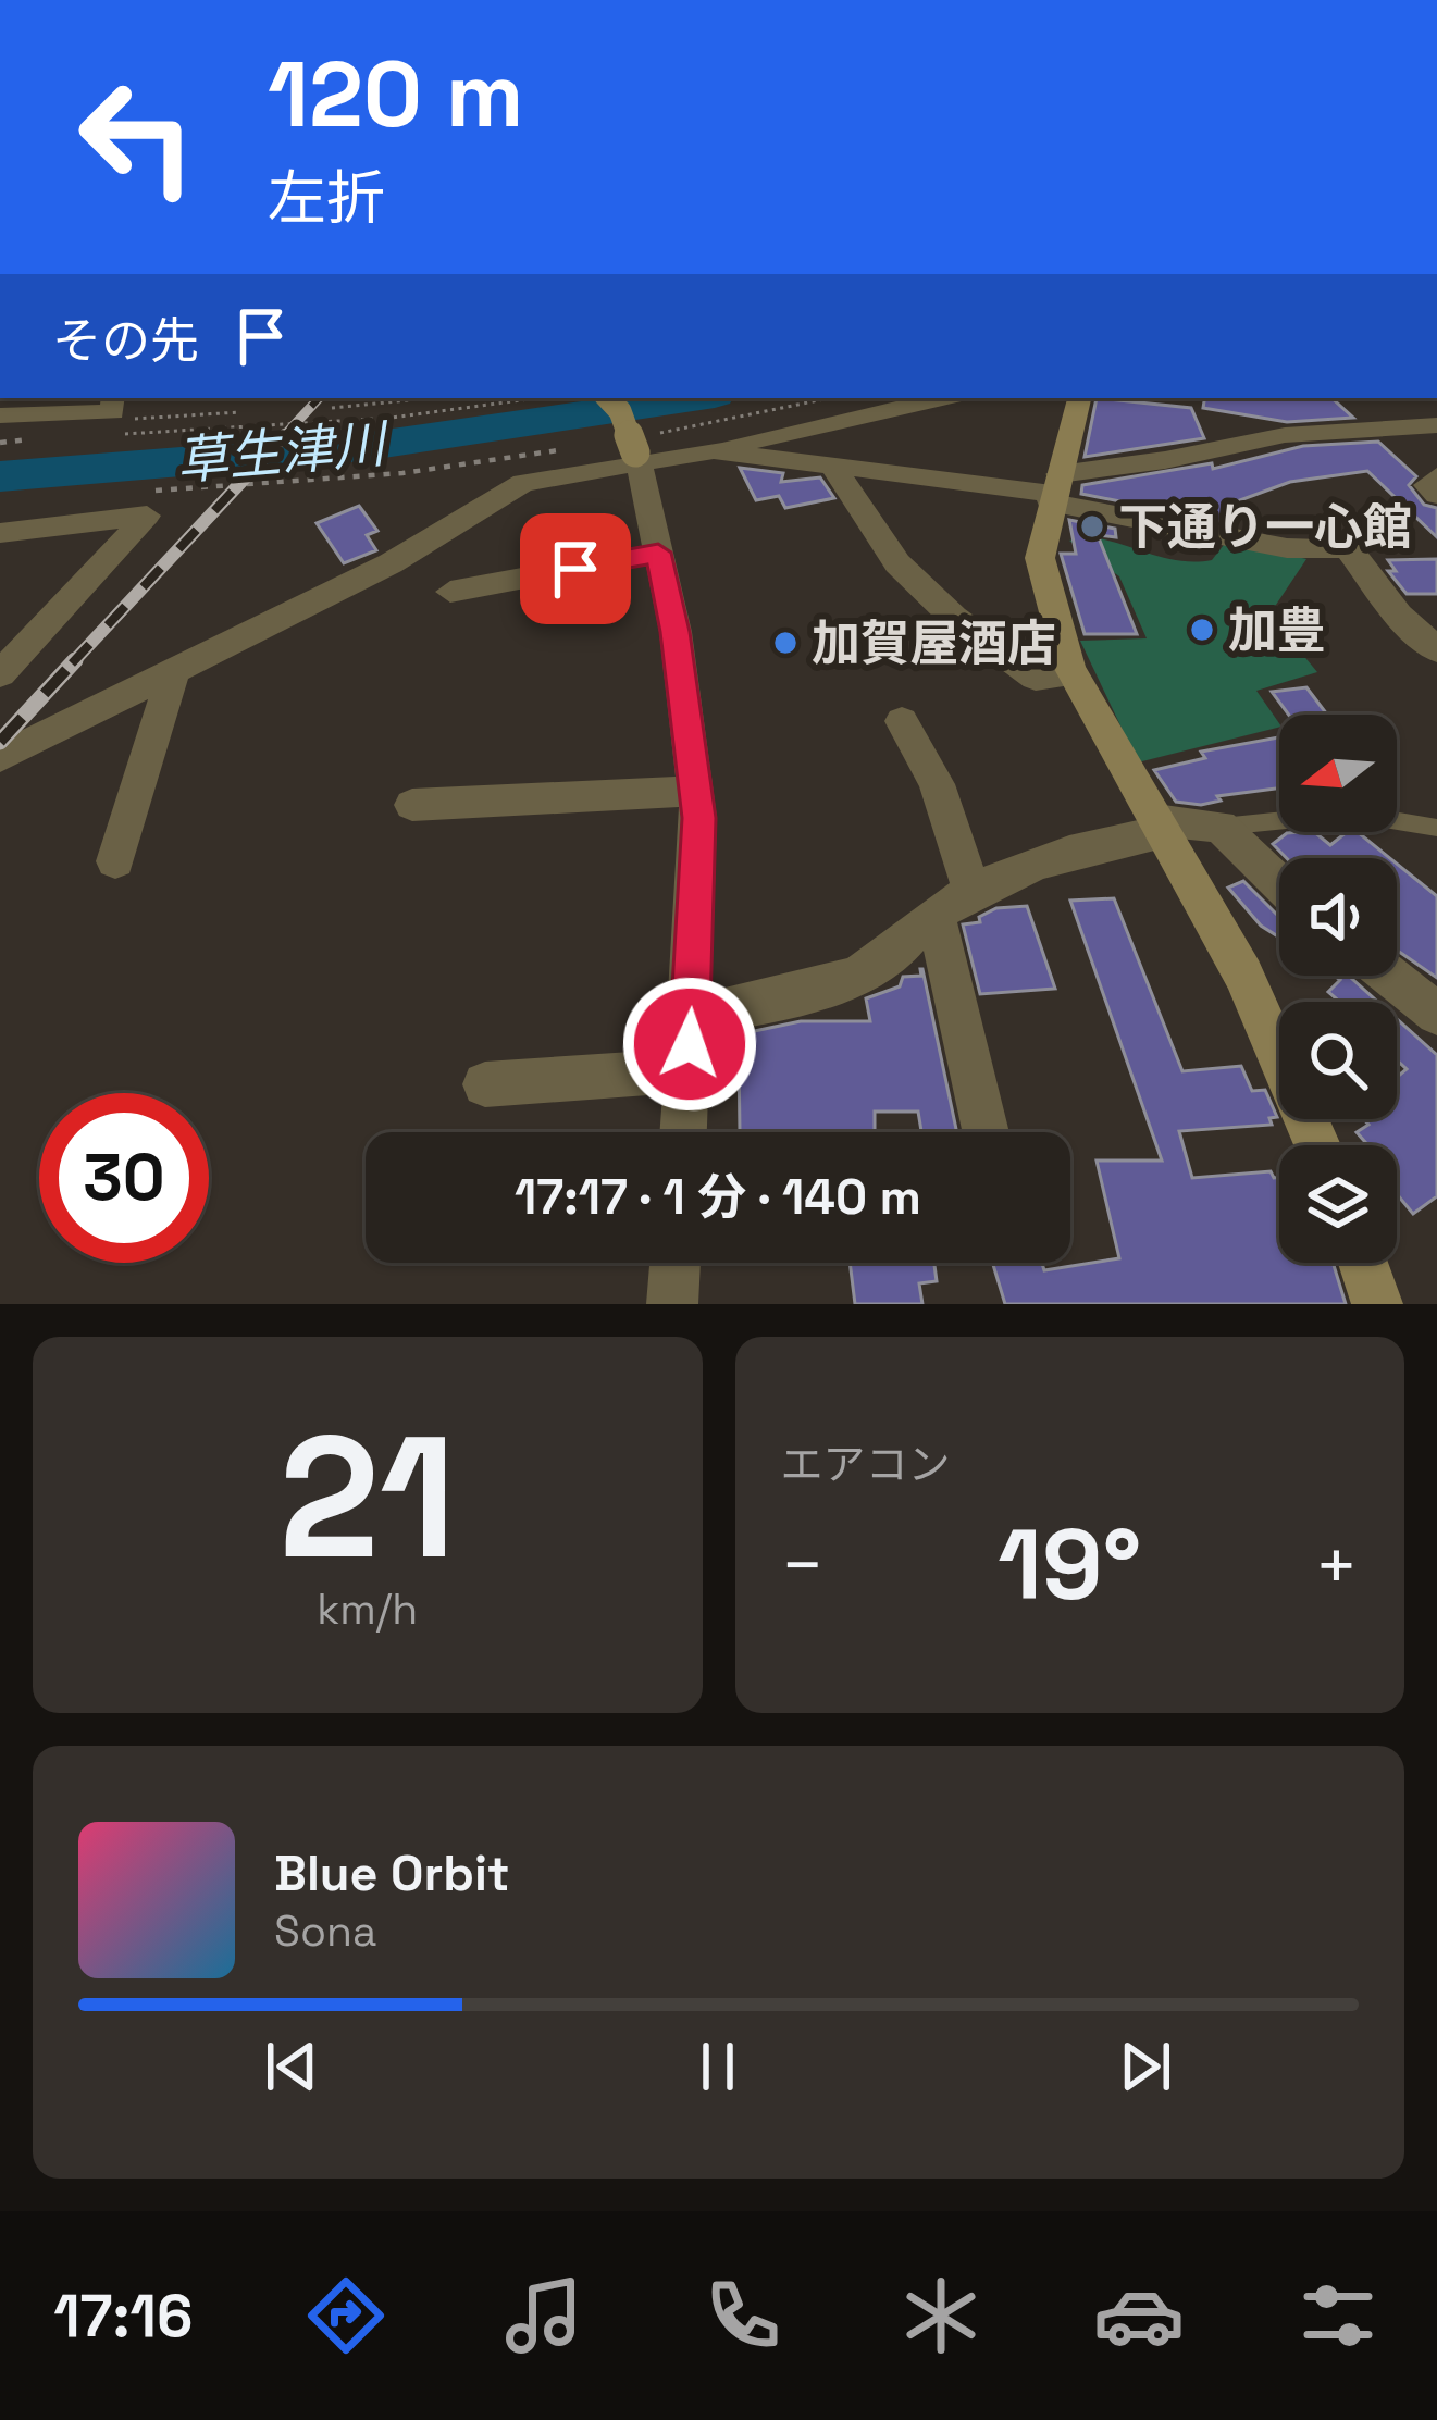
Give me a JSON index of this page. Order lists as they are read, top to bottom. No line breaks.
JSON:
{"water":["草生津川"],"places":["下通り一心館","加豊","加賀屋酒店"],"north":"left","page":{"turn":["120 m","左折"],"then":"その先","limit":"30","trip":"17:17 · 1 分 · 140 m","tile":[["21","km/h"],"エアコン"],"heat":["−","19°","+"],"song":["Blue Orbit","Sona"],"tabs":"17:16"}}
